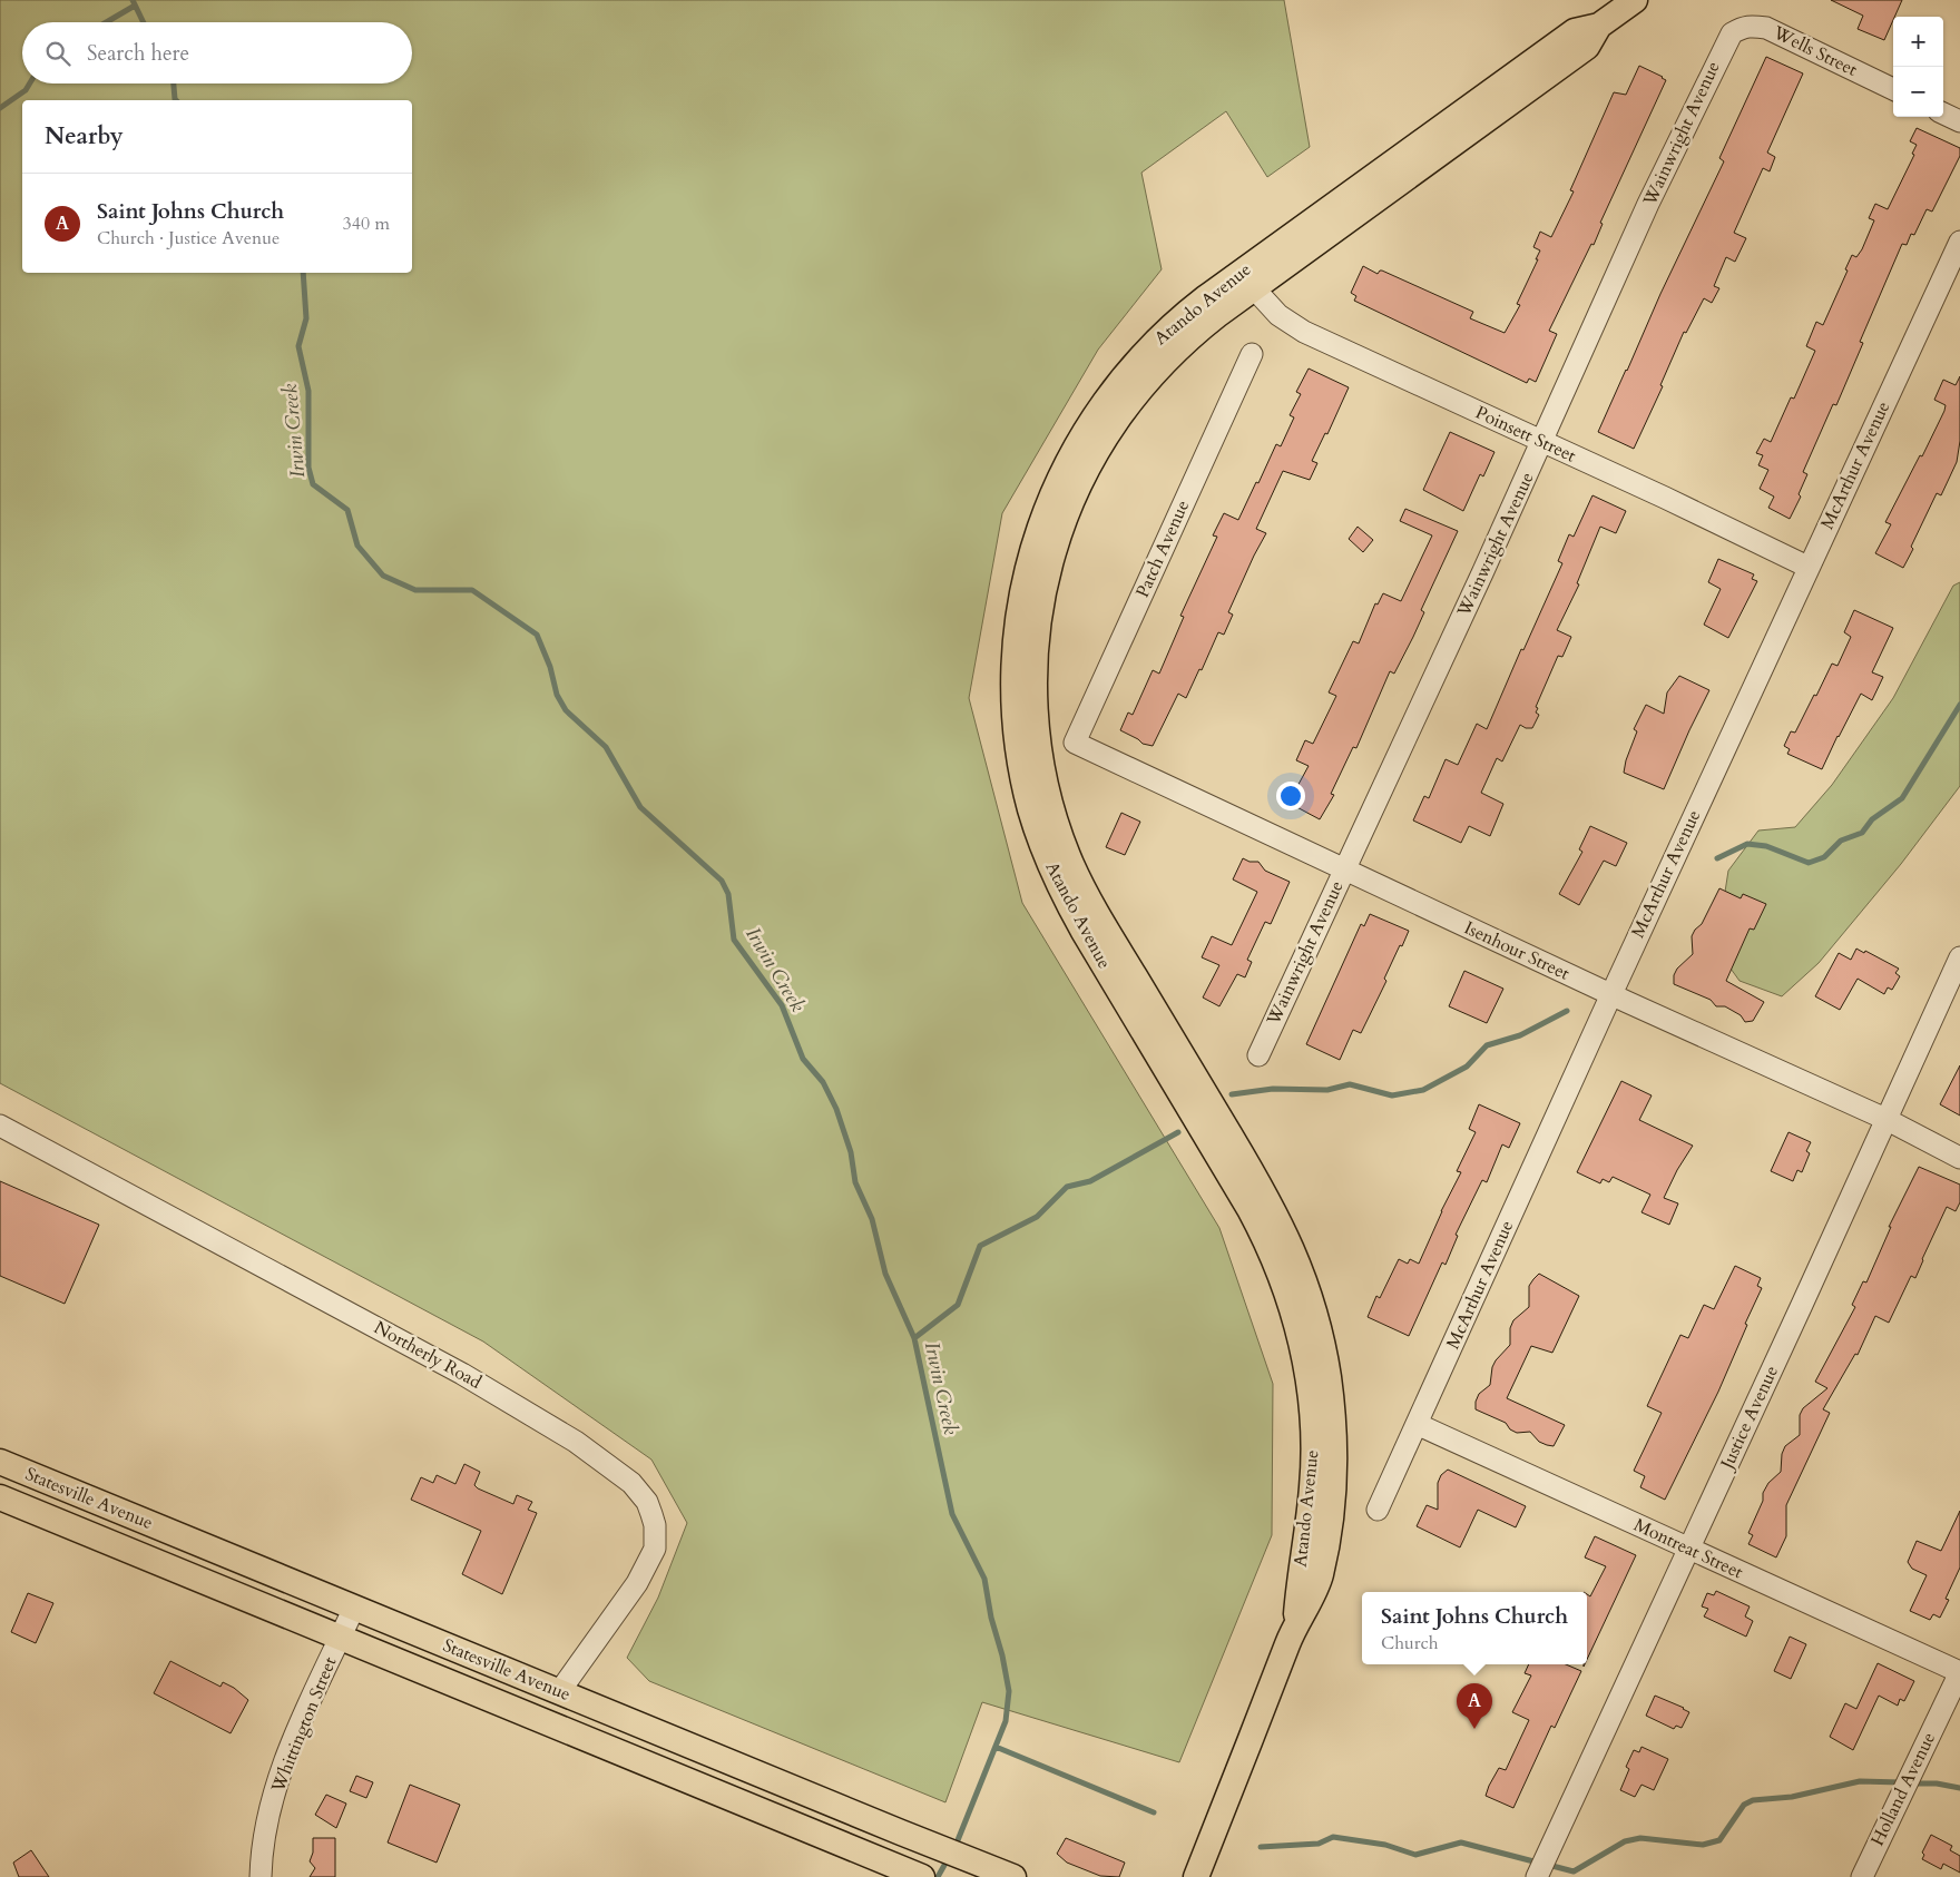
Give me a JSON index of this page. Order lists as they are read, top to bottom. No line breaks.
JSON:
{"streets":{"main road":["Atando Avenue","Statesville Avenue"],"street":["Wells Street","Wainwright Avenue","Poinsett Street","McArthur Avenue","Patch Avenue","Isenhour Street","Northerly Road","Justice Avenue","Montreat Street","Whittington Street","Holland Avenue"]},"crossings":[["Wells Street","Wainwright Avenue"],["Wainwright Avenue","Poinsett Street"],["Wainwright Avenue","Isenhour Street"],["Atando Avenue","Poinsett Street"],["Poinsett Street","McArthur Avenue"],["McArthur Avenue","Isenhour Street"],["McArthur Avenue","Montreat Street"],["Patch Avenue","Isenhour Street"],["Isenhour Street","Justice Avenue"],["Northerly Road","Statesville Avenue"],["Justice Avenue","Montreat Street"],["Statesville Avenue","Whittington Street"],["Montreat Street","Holland Avenue"]],"water":["Irwin Creek"],"page":{"map_buttons":["+","−"],"search":"Search here","heading":"Nearby","list":[{"mark":"A","name":"Saint Johns Church","note":"Church · Justice Avenue","value":"340 m"}],"popup":["Saint Johns Church","Church"],"pins":"A"}}
